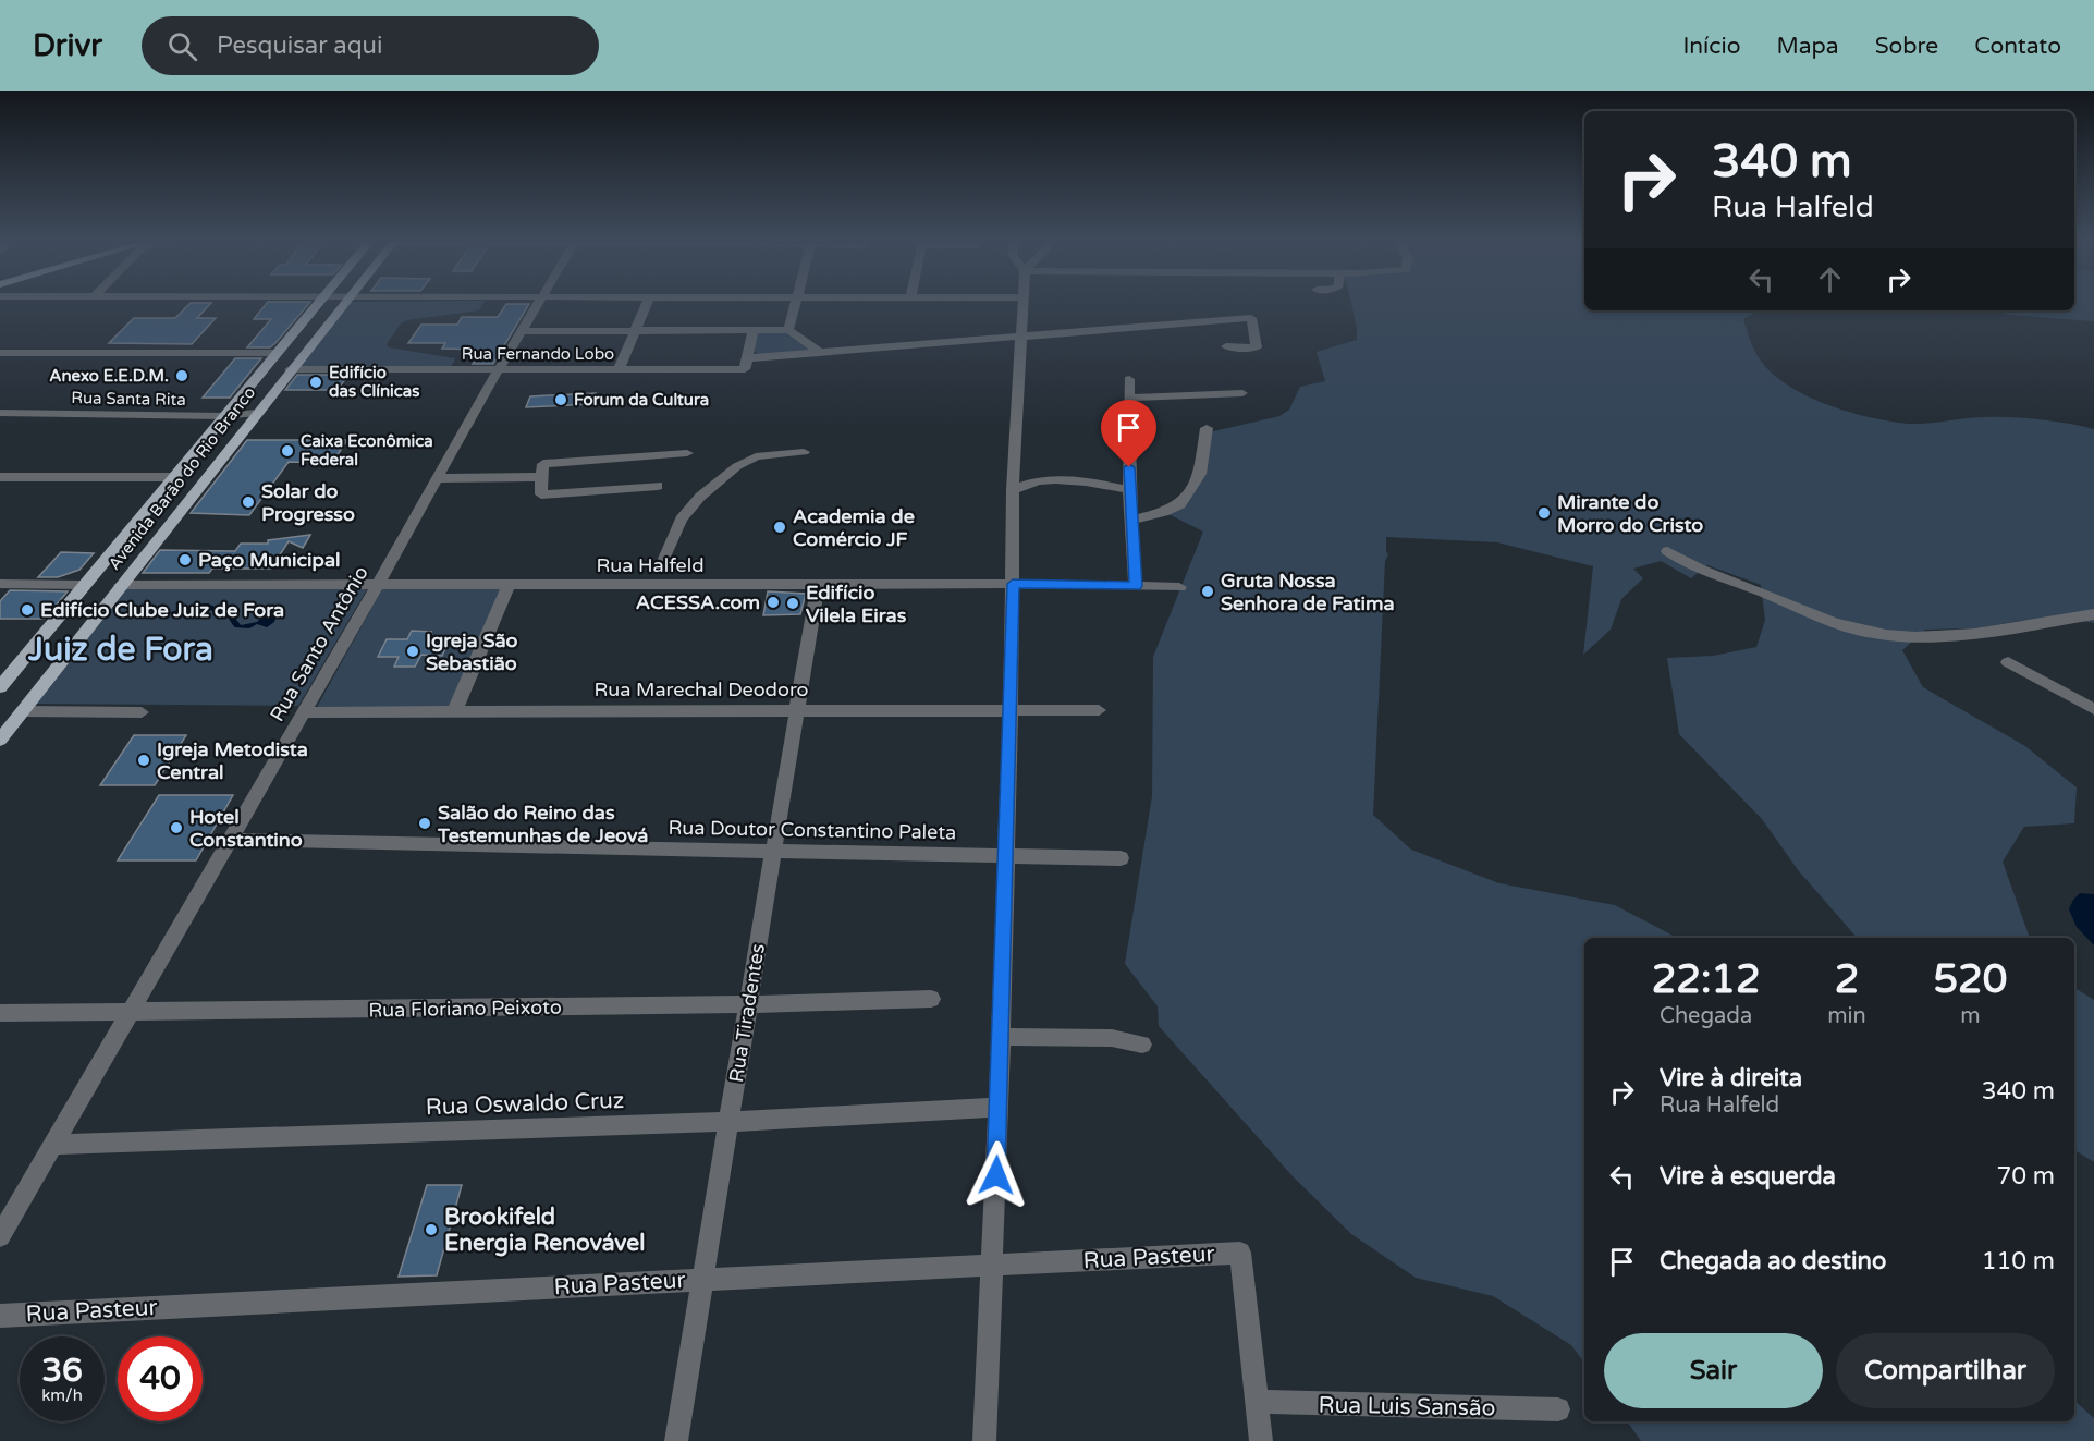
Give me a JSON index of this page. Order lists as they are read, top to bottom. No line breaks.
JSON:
{"streets":{"main road":["Avenida Barão do Rio Branco"],"street":["Rua Fernando Lobo","Rua Santa Rita","Rua Halfeld","Rua Santo Antônio","Rua Marechal Deodoro","Rua Doutor Constantino Paleta","Rua Floriano Peixoto","Rua Tiradentes","Rua Oswaldo Cruz","Rua Pasteur","Rua Luis Sansão"]},"crossings":[["Rua Fernando Lobo","Avenida Barão do Rio Branco"],["Rua Fernando Lobo","Rua Santo Antônio"],["Rua Santa Rita","Avenida Barão do Rio Branco"],["Avenida Barão do Rio Branco","Rua Halfeld"],["Rua Halfeld","Rua Santo Antônio"],["Rua Halfeld","Rua Tiradentes"],["Rua Santo Antônio","Rua Marechal Deodoro"],["Rua Santo Antônio","Rua Doutor Constantino Paleta"],["Rua Santo Antônio","Rua Floriano Peixoto"],["Rua Santo Antônio","Rua Oswaldo Cruz"],["Rua Marechal Deodoro","Rua Tiradentes"],["Rua Doutor Constantino Paleta","Rua Tiradentes"],["Rua Floriano Peixoto","Rua Tiradentes"],["Rua Tiradentes","Rua Oswaldo Cruz"],["Rua Tiradentes","Rua Pasteur"],["Rua Pasteur","Rua Luis Sansão"]],"districts":["Juiz de Fora"],"places":["Anexo E.E.D.M.","Edifício das Clínicas","Forum da Cultura","Caixa Econômica Federal","Solar do Progresso","Mirante do Morro do Cristo","Academia de Comércio JF","Paço Municipal","Gruta Nossa Senhora de Fatima","ACESSA.com","Edifício Vilela Eiras","Edifício Clube Juiz de Fora","Igreja São Sebastião","Igreja Metodista Central","Salão do Reino das Testemunhas de Jeová","Hotel Constantino","Brookifeld Energia Renovável"],"page":{"header":"Drivr","search":"Pesquisar aqui","nav":["Início","Mapa","Sobre","Contato"],"turn":["340 m","Rua Halfeld"],"eta":["22:12","Chegada","2","min","520","m"],"list":[{"name":"Vire à direita","note":"Rua Halfeld","value":"340 m"},{"name":"Vire à esquerda","value":"70 m"},{"name":"Chegada ao destino","value":"110 m"}],"buttons":["Sair","Compartilhar"],"speed":"36 km/h","limit":"40"}}
